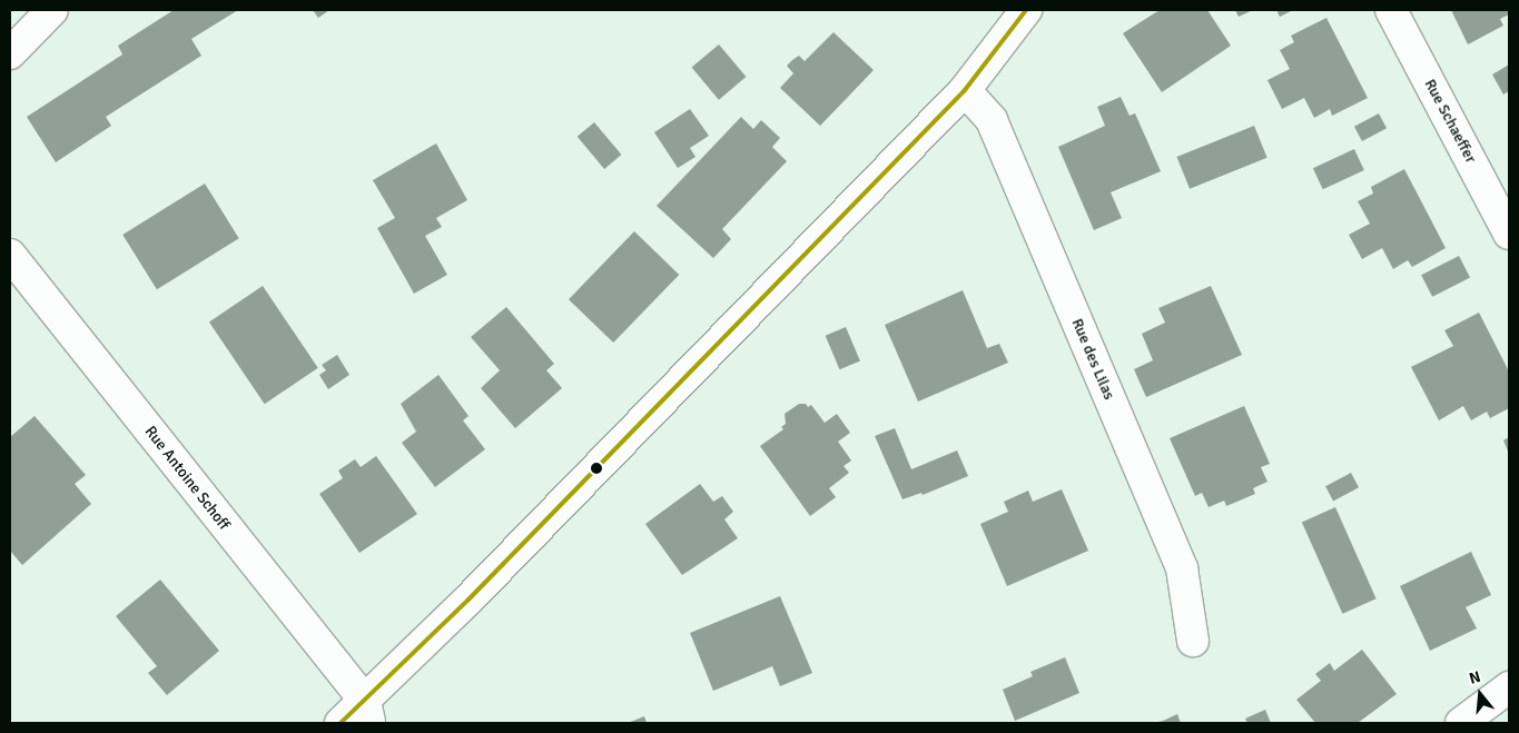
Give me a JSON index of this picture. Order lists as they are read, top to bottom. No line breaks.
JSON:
{"streets":{"street":["Rue Schaeffer","Rue des Lilas","Rue Antoine Schoff"]},"north":"top"}
